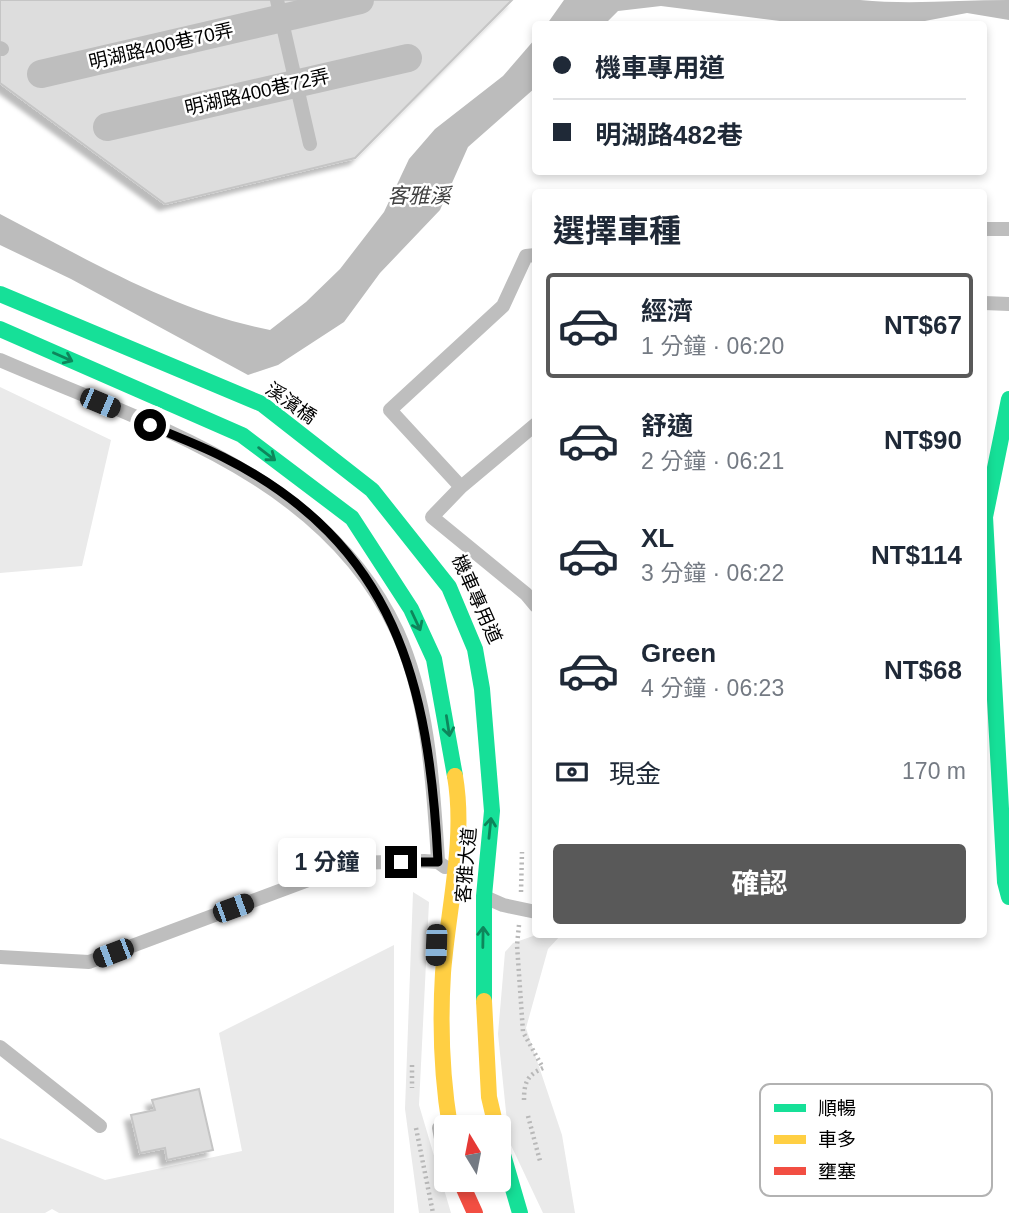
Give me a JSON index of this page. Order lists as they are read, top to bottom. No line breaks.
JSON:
{"streets":{"street":["明湖路400巷70弄","明湖路400巷72弄","溪濱橋","客雅大道"],"lane":["機車專用道"]},"crossings":[["溪濱橋","機車專用道"],["溪濱橋","客雅大道"],["機車專用道","客雅大道"]],"water":["客雅溪"],"legend":["順暢","車多","壅塞"],"north":"top","page":{"banner":["機車專用道","明湖路482巷"],"heading":"選擇車種","list":[{"name":"經濟","note":"1 分鐘 · 06:20","value":"NT$67"},{"name":"舒適","note":"2 分鐘 · 06:21","value":"NT$90"},{"name":"XL","note":"3 分鐘 · 06:22","value":"NT$114"},{"name":"Green","note":"4 分鐘 · 06:23","value":"NT$68"}],"pay":["現金","170 m"],"buttons":"確認","bubble":"1 分鐘"}}
